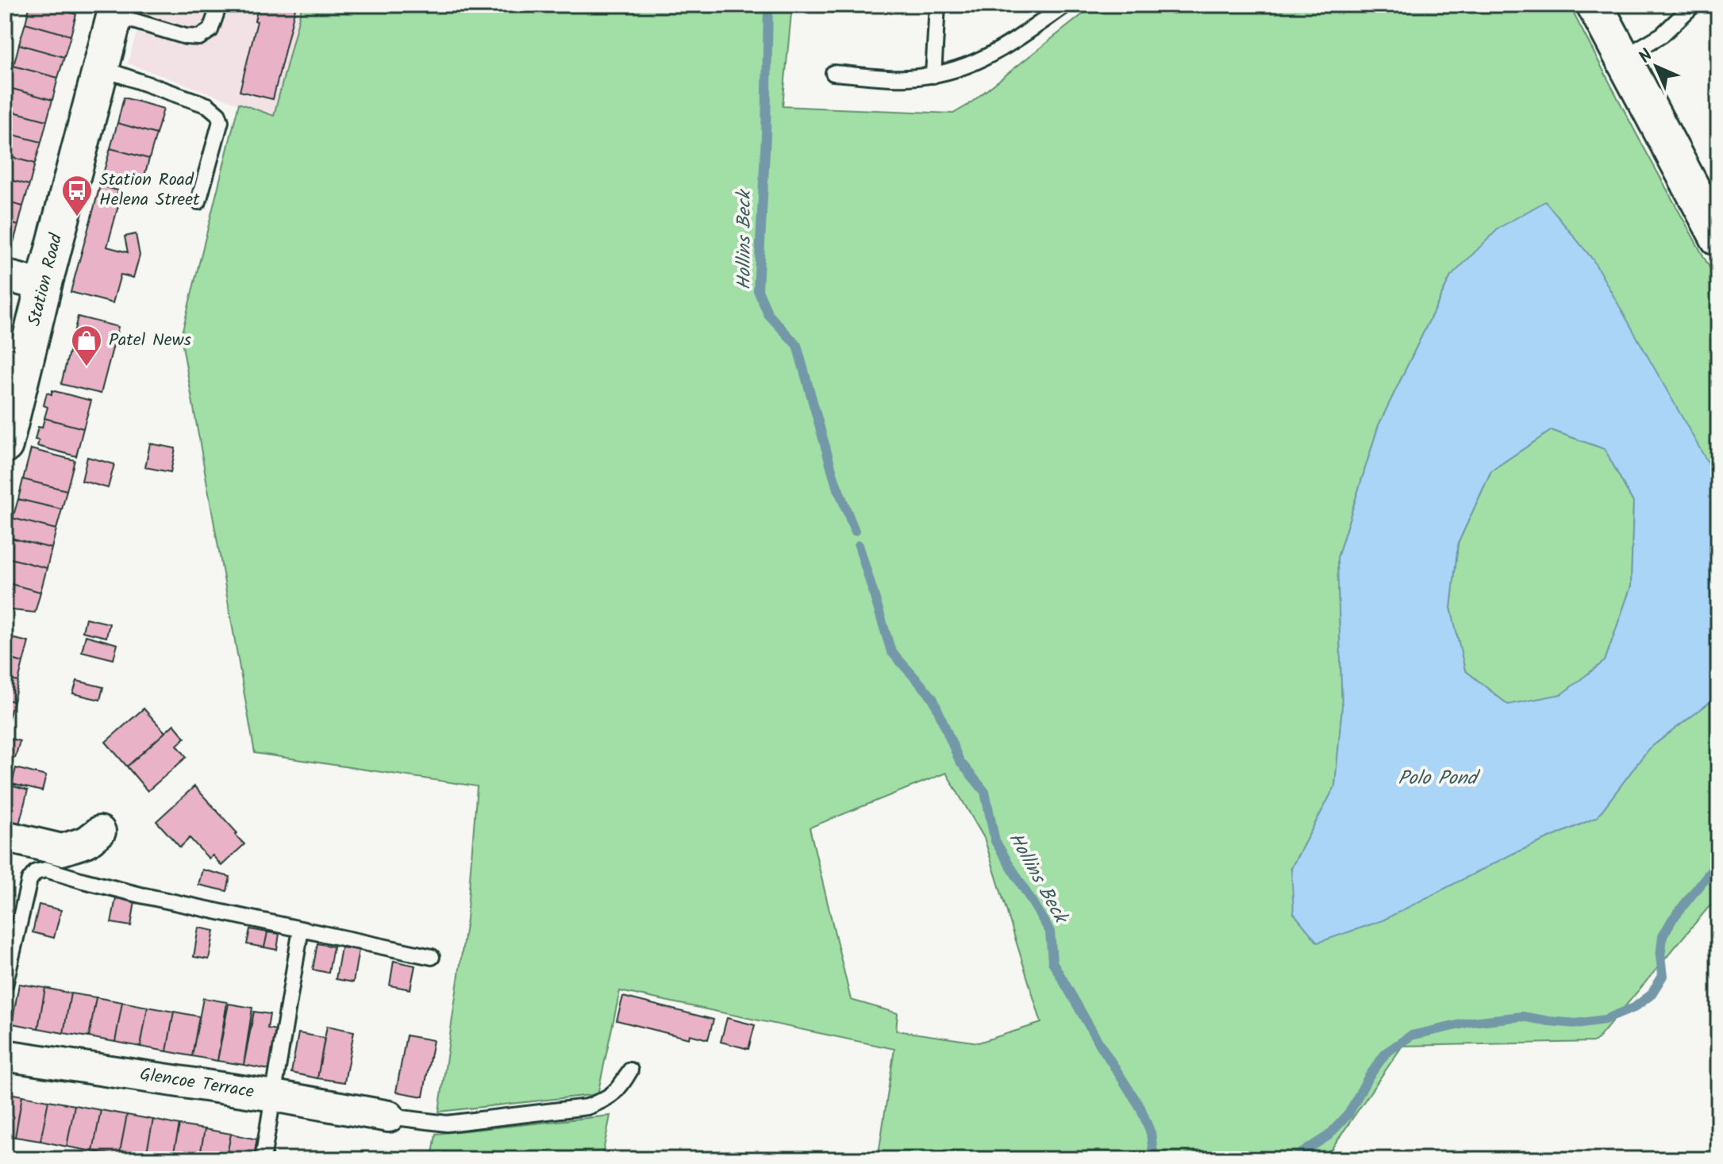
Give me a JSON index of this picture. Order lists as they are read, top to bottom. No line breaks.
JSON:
{"streets":{"street":["Station Road","Glencoe Terrace"]},"water":["Hollins Beck","Polo Pond"],"places":{"bus stop":["Station Road Helena Street"],"shop":["Patel News"]},"north":"top left"}
